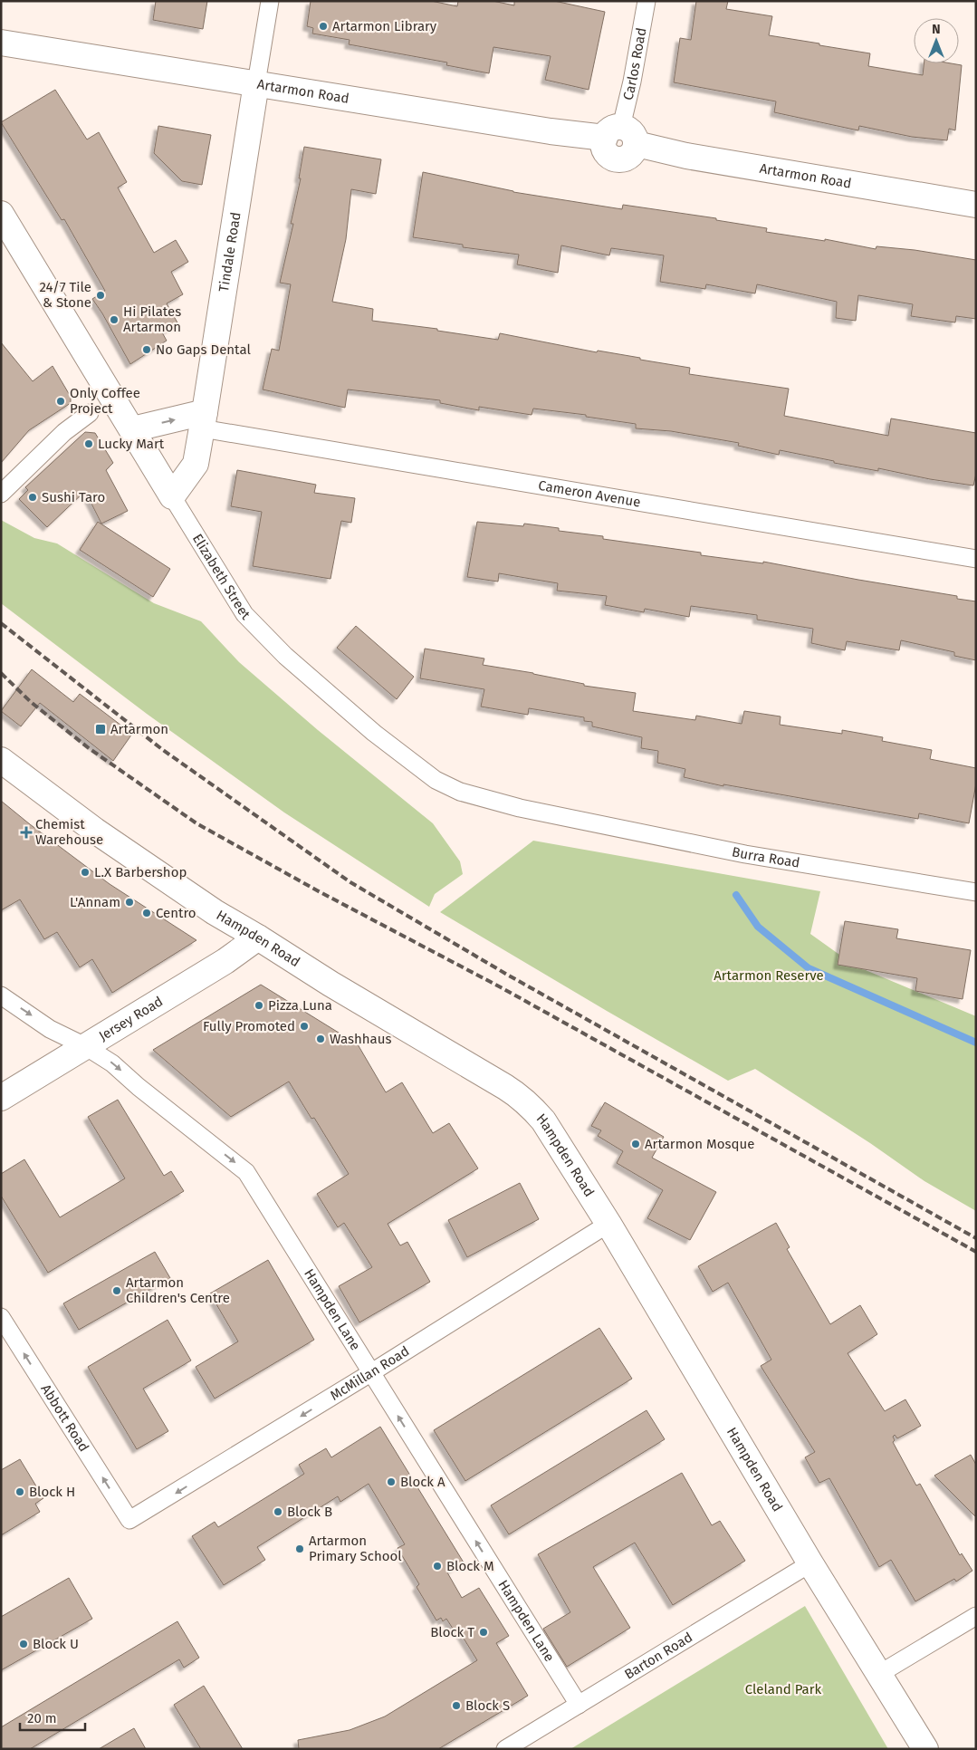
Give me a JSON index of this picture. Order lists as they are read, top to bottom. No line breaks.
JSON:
{"streets":{"street":["Carlos Road","Artarmon Road","Tindale Road","Cameron Avenue","Elizabeth Street","Burra Road","Hampden Road","Jersey Road","Hampden Lane","McMillan Road","Abbott Road","Barton Road"]},"crossings":[["Carlos Road","Artarmon Road"],["Artarmon Road","Tindale Road"],["Tindale Road","Cameron Avenue"],["Tindale Road","Elizabeth Street"],["Elizabeth Street","Burra Road"],["Hampden Road","Jersey Road"],["Hampden Road","McMillan Road"],["Hampden Road","Barton Road"],["Jersey Road","Hampden Lane"],["Hampden Lane","McMillan Road"],["Hampden Lane","Barton Road"],["McMillan Road","Abbott Road"]],"one_way":["McMillan Road","Abbott Road"],"parks":["Artarmon Reserve","Cleland Park"],"places":{"other":["Artarmon Library","24/7 Tile & Stone","Hi Pilates Artarmon","No Gaps Dental","Only Coffee Project","Lucky Mart","Sushi Taro","L.X Barbershop","L'Annam","Centro","Pizza Luna","Fully Promoted","Washhaus","Artarmon Mosque","Artarmon Children's Centre","Block A","Block H","Block B","Artarmon Primary School","Block M","Block T","Block U","Block S"],"transit":["Artarmon"],"health":["Chemist Warehouse"]},"scale_bar":"20 m","north":"top"}
